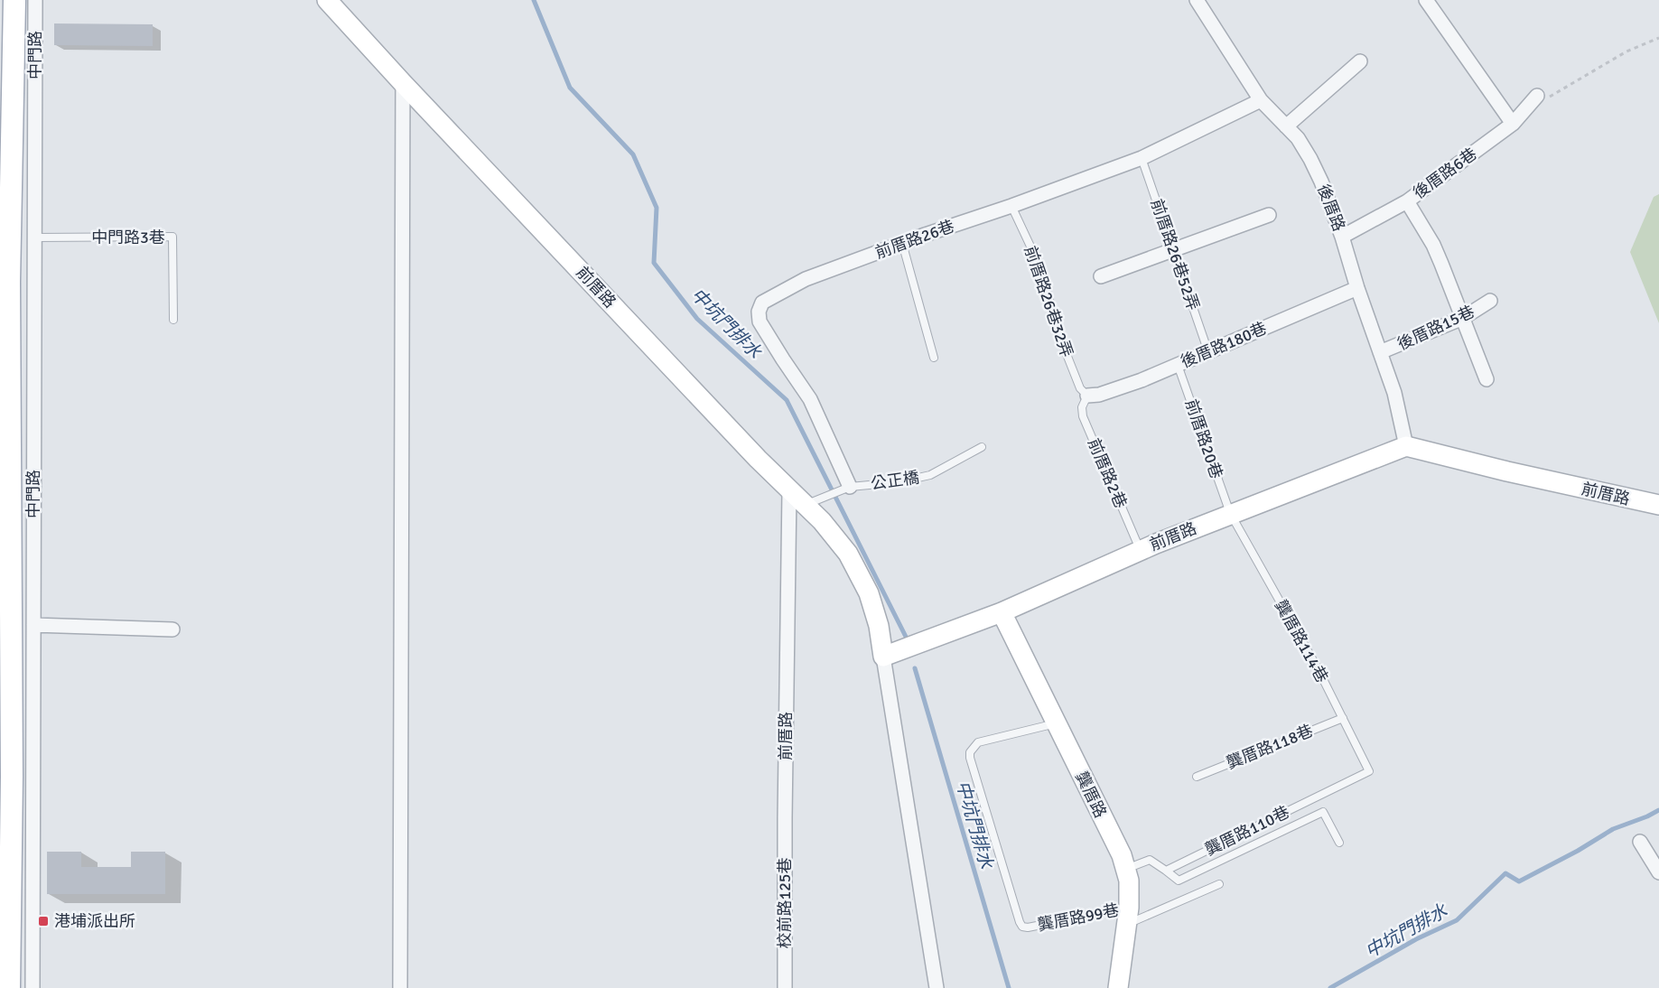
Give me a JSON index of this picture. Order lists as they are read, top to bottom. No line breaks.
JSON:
{"streets":{"main road":["中門路"],"street":["後厝路6巷","後厝路","前厝路26巷","前厝路","後厝路15巷","後厝路180巷","龔厝路","校前路125巷"],"lane":["中門路3巷","前厝路26巷52弄","前厝路26巷32弄","前厝路20巷","前厝路2巷","公正橋","龔厝路114巷","龔厝路118巷","龔厝路110巷","龔厝路99巷"]},"crossings":[["中門路","中門路3巷"],["後厝路6巷","後厝路"],["後厝路","前厝路26巷"],["後厝路","前厝路"],["後厝路","後厝路15巷"],["後厝路","後厝路180巷"],["前厝路26巷","前厝路26巷52弄"],["前厝路26巷","前厝路26巷32弄"],["前厝路26巷","公正橋"],["前厝路26巷52弄","後厝路180巷"],["前厝路","前厝路20巷"],["前厝路","前厝路2巷"],["前厝路","公正橋"],["前厝路","龔厝路114巷"],["前厝路","龔厝路"],["前厝路","校前路125巷"],["前厝路26巷32弄","後厝路180巷"],["前厝路26巷32弄","前厝路2巷"],["後厝路180巷","前厝路20巷"],["後厝路180巷","前厝路2巷"],["前厝路20巷","龔厝路114巷"],["龔厝路114巷","龔厝路118巷"],["龔厝路114巷","龔厝路110巷"],["龔厝路","龔厝路99巷"]],"water":["中坑門排水"],"places":{"transit":["港埔派出所"]}}
